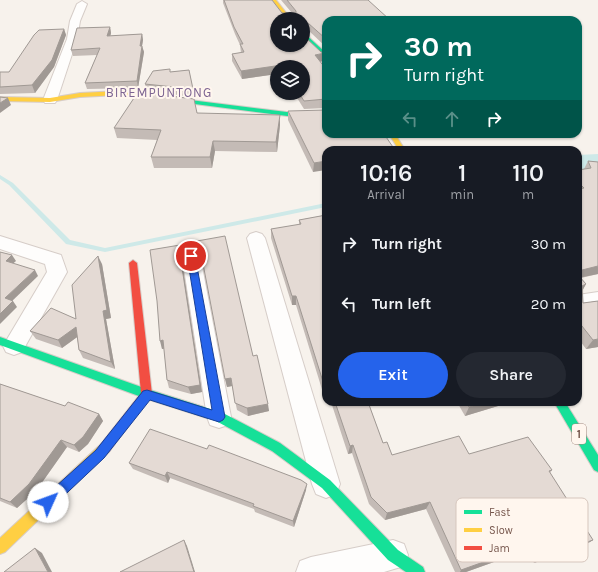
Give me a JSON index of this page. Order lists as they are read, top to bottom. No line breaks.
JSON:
{"streets":{"main road":["1"]},"districts":["BIREMPUNTONG"],"legend":["Fast","Slow","Jam"],"page":{"turn":["30 m","Turn right"],"eta":["10:16","Arrival","1","min","110","m"],"list":[{"name":"Turn right","value":"30 m"},{"name":"Turn left","value":"20 m"}],"buttons":["Exit","Share"]}}
